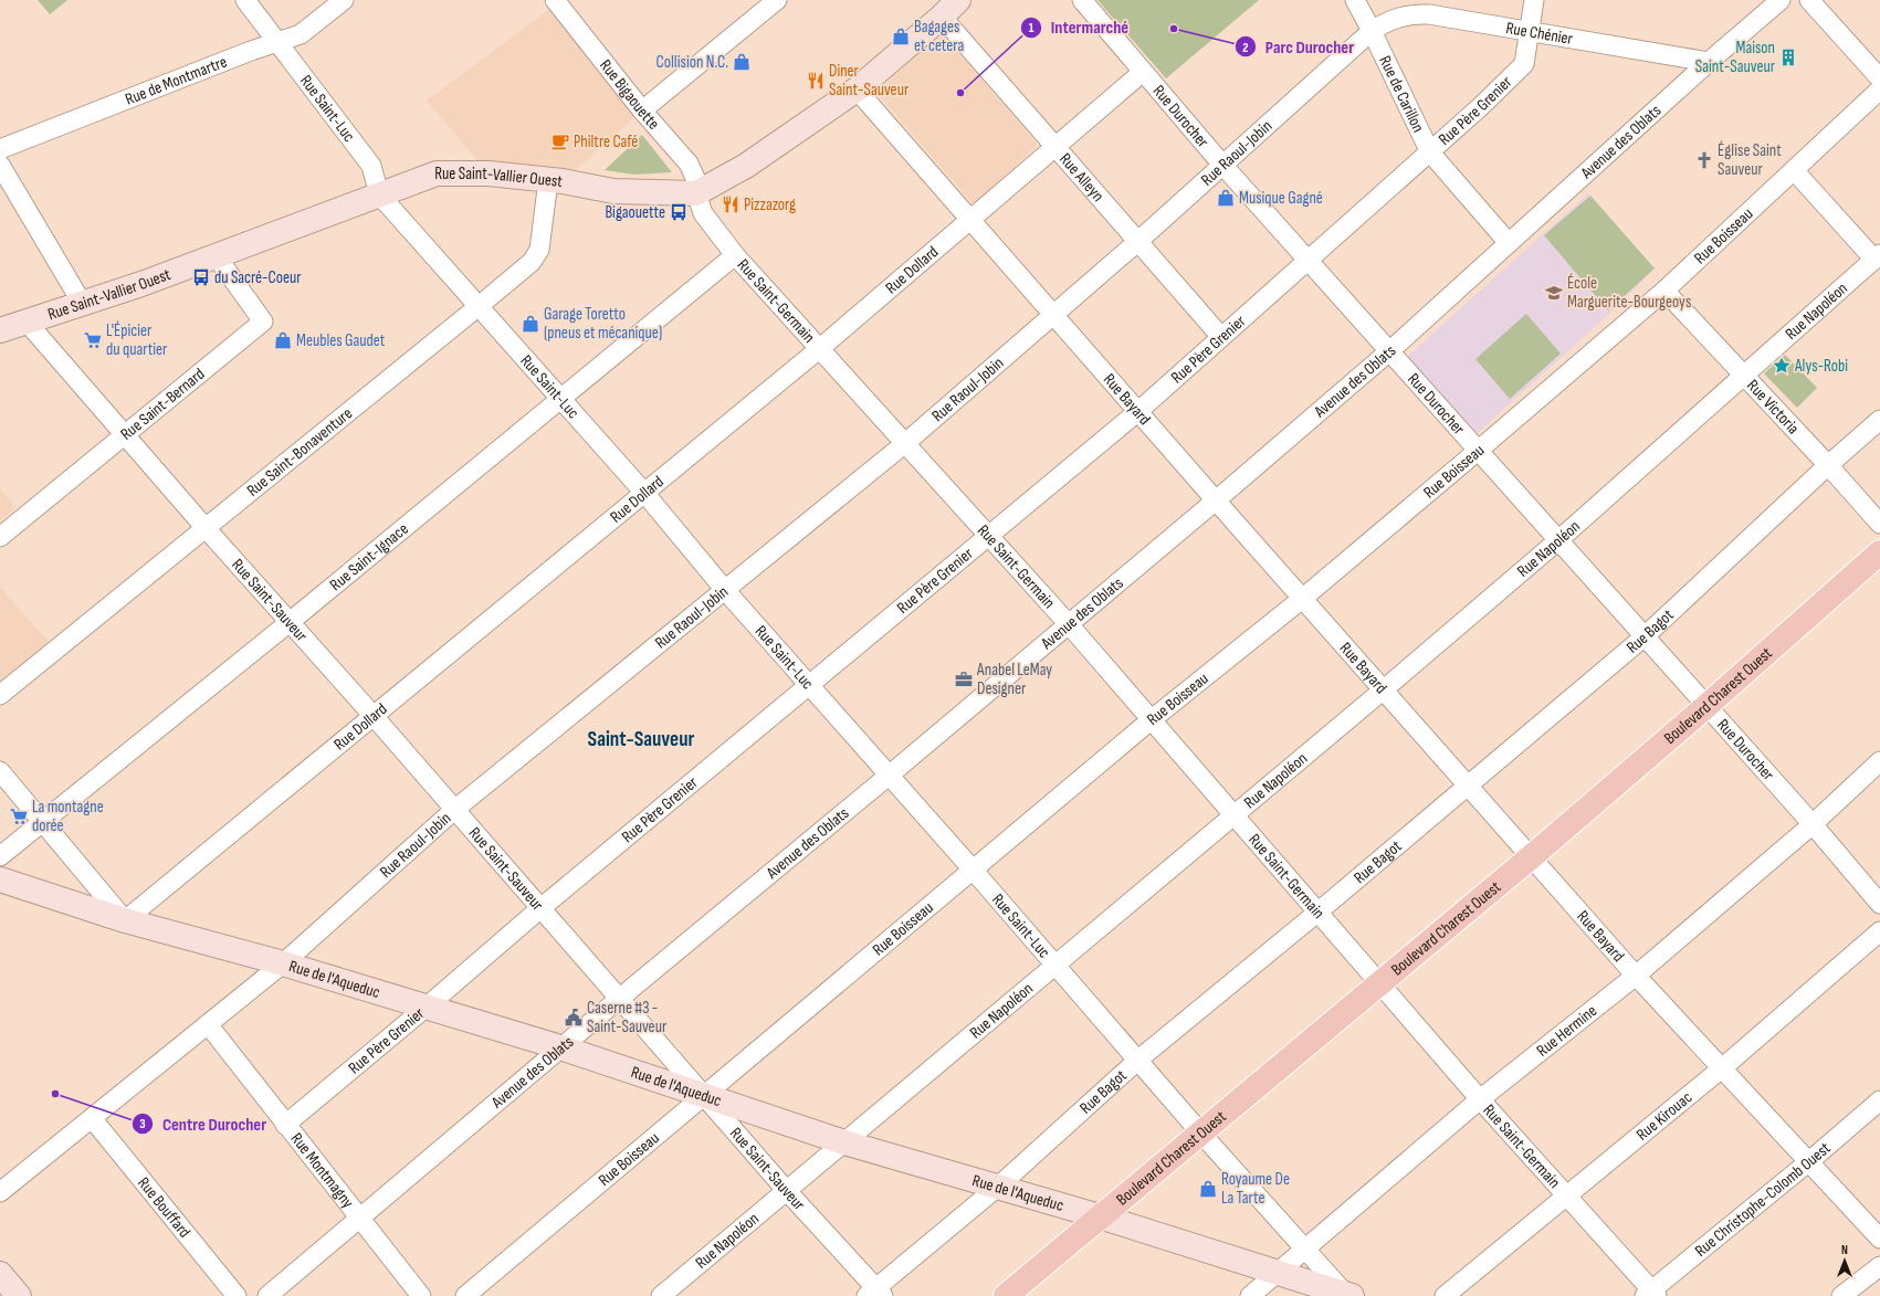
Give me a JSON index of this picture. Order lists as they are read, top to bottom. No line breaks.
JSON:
{"streets":{"main road":["Boulevard Charest Ouest"],"street":["Rue Chénier","Rue de Montmartre","Rue Bigaouette","Rue de Carillon","Rue Saint-Luc","Rue Père Grenier","Rue Durocher","Avenue des Oblats","Rue Raoul-Jobin","Rue Alleyn","Rue Saint-Vallier Ouest","Rue Boisseau","Rue Dollard","Rue Saint-Germain","Rue Napoléon","Rue Bayard","Rue Saint-Bernard","Rue Victoria","Rue Saint-Bonaventure","Rue Saint-Ignace","Rue Saint-Sauveur","Rue Bagot","Rue de l'Aqueduc","Rue Hermine","Rue Kirouac","Rue Montmagny","Rue Christophe-Colomb Ouest","Rue Bouffard"]},"crossings":[["Rue Chénier","Rue de Carillon"],["Rue Chénier","Rue Père Grenier"],["Rue Chénier","Avenue des Oblats"],["Rue Chénier","Rue Raoul-Jobin"],["Rue de Montmartre","Rue Saint-Luc"],["Rue Bigaouette","Rue Saint-Vallier Ouest"],["Rue Bigaouette","Rue Saint-Germain"],["Rue de Carillon","Rue Père Grenier"],["Rue de Carillon","Avenue des Oblats"],["Rue de Carillon","Rue Raoul-Jobin"],["Rue Saint-Luc","Rue Père Grenier"],["Rue Saint-Luc","Avenue des Oblats"],["Rue Saint-Luc","Rue Raoul-Jobin"],["Rue Saint-Luc","Rue Saint-Vallier Ouest"],["Rue Saint-Luc","Rue Boisseau"],["Rue Saint-Luc","Rue Dollard"],["Rue Saint-Luc","Rue Napoléon"],["Rue Saint-Luc","Rue Saint-Bonaventure"],["Rue Saint-Luc","Rue Saint-Ignace"],["Rue Saint-Luc","Rue Bagot"],["Rue Saint-Luc","Boulevard Charest Ouest"],["Rue Saint-Luc","Rue de l'Aqueduc"],["Rue Saint-Luc","Rue Hermine"],["Rue Père Grenier","Rue Durocher"],["Rue Père Grenier","Rue Alleyn"],["Rue Père Grenier","Rue Saint-Germain"],["Rue Père Grenier","Rue Bayard"],["Rue Père Grenier","Rue Saint-Sauveur"],["Rue Père Grenier","Rue de l'Aqueduc"],["Rue Père Grenier","Rue Montmagny"],["Rue Durocher","Avenue des Oblats"],["Rue Durocher","Rue Raoul-Jobin"],["Rue Durocher","Rue Boisseau"],["Rue Durocher","Rue Dollard"],["Rue Durocher","Rue Napoléon"],["Rue Durocher","Rue Bagot"],["Rue Durocher","Boulevard Charest Ouest"],["Rue Durocher","Rue Hermine"],["Avenue des Oblats","Rue Saint-Germain"],["Avenue des Oblats","Rue Bayard"],["Avenue des Oblats","Rue Saint-Sauveur"],["Avenue des Oblats","Rue de l'Aqueduc"],["Avenue des Oblats","Rue Montmagny"],["Rue Raoul-Jobin","Rue Alleyn"],["Rue Raoul-Jobin","Rue Saint-Germain"],["Rue Raoul-Jobin","Rue Bayard"],["Rue Raoul-Jobin","Rue Saint-Sauveur"],["Rue Raoul-Jobin","Rue de l'Aqueduc"],["Rue Raoul-Jobin","Rue Montmagny"],["Rue Raoul-Jobin","Rue Bouffard"],["Rue Alleyn","Rue Saint-Vallier Ouest"],["Rue Alleyn","Rue Dollard"],["Rue Saint-Vallier Ouest","Rue Saint-Germain"],["Rue Saint-Vallier Ouest","Rue Bayard"],["Rue Saint-Vallier Ouest","Rue Saint-Bernard"],["Rue Saint-Vallier Ouest","Rue Saint-Bonaventure"],["Rue Saint-Vallier Ouest","Rue Saint-Sauveur"],["Rue Boisseau","Rue Saint-Germain"],["Rue Boisseau","Rue Bayard"],["Rue Boisseau","Rue Victoria"],["Rue Boisseau","Rue Saint-Sauveur"],["Rue Boisseau","Rue de l'Aqueduc"],["Rue Dollard","Rue Saint-Germain"],["Rue Dollard","Rue Bayard"],["Rue Dollard","Rue Saint-Sauveur"],["Rue Dollard","Rue de l'Aqueduc"],["Rue Saint-Germain","Rue Napoléon"],["Rue Saint-Germain","Rue Saint-Ignace"],["Rue Saint-Germain","Rue Bagot"],["Rue Saint-Germain","Boulevard Charest Ouest"],["Rue Saint-Germain","Rue Hermine"],["Rue Saint-Germain","Rue Kirouac"],["Rue Saint-Germain","Rue Christophe-Colomb Ouest"],["Rue Napoléon","Rue Bayard"],["Rue Napoléon","Rue Victoria"],["Rue Napoléon","Rue Saint-Sauveur"],["Rue Napoléon","Rue de l'Aqueduc"],["Rue Bayard","Rue Bagot"],["Rue Bayard","Boulevard Charest Ouest"],["Rue Bayard","Rue Hermine"],["Rue Bayard","Rue Kirouac"],["Rue Bayard","Rue Christophe-Colomb Ouest"],["Rue Saint-Bernard","Rue Saint-Sauveur"],["Rue Victoria","Rue Bagot"],["Rue Saint-Bonaventure","Rue Saint-Sauveur"],["Rue Saint-Ignace","Rue Saint-Sauveur"],["Rue Saint-Sauveur","Rue Bagot"],["Rue Saint-Sauveur","Rue de l'Aqueduc"],["Rue Bagot","Rue de l'Aqueduc"],["Boulevard Charest Ouest","Rue de l'Aqueduc"],["Rue de l'Aqueduc","Rue Hermine"]],"districts":["Saint-Sauveur"],"places":{"other":["Parc Durocher","Intermarché","Centre Durocher"],"shop":["Bagages et cetera","Collision N.C.","Musique Gagné","Garage Toretto (pneus et mécanique)","Meubles Gaudet","Royaume De La Tarte"],"building":["Maison Saint-Sauveur"],"restaurant":["Diner Saint-Sauveur","Pizzazorg"],"cafe":["Philtre Café"],"church":["Église Saint Sauveur"],"bus stop":["Bigaouette","du Sacré-Coeur"],"school or university":["École Marguerite-Bourgeoys"],"supermarket":["L'Épicier du quartier","La montagne dorée"],"place":["Alys-Robi"],"office":["Anabel LeMay Designer"],"public building":["Caserne #3 - Saint-Sauveur"]},"north":"top"}
